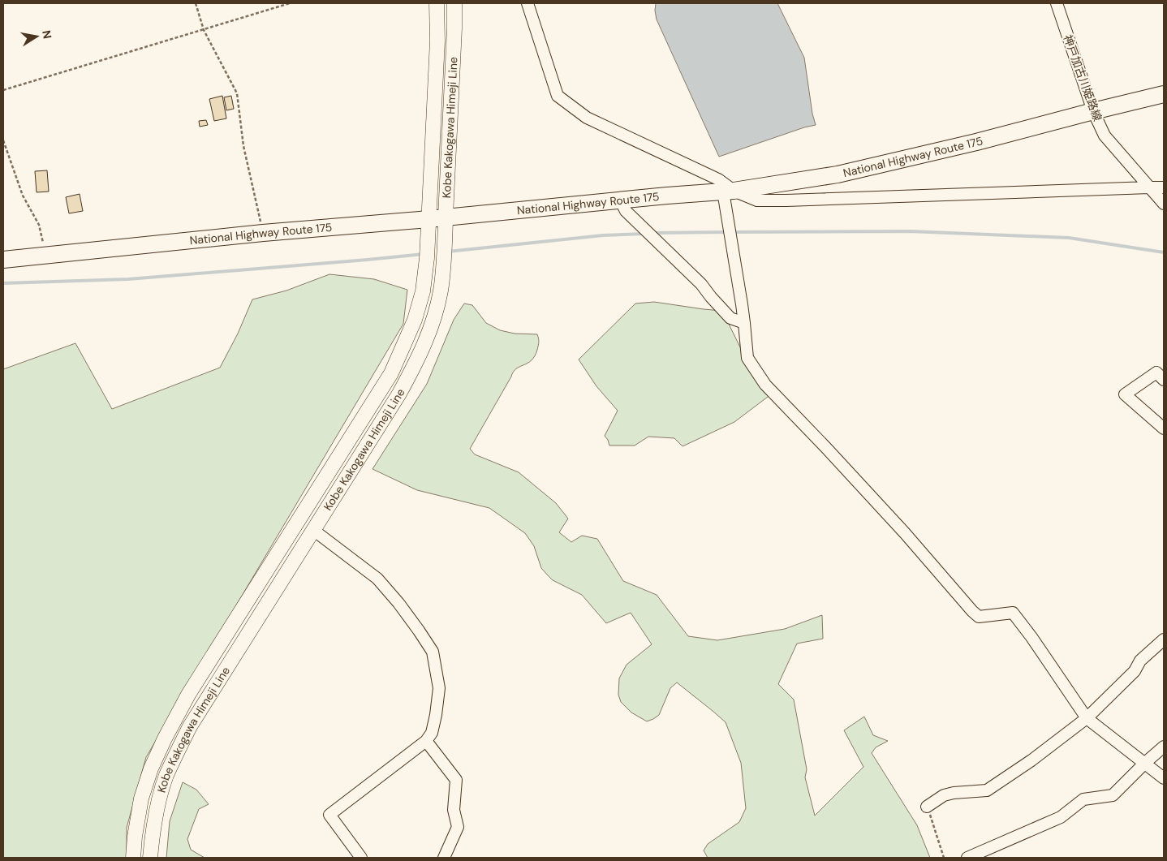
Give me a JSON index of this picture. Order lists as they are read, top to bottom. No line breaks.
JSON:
{"streets":{"highway":["National Highway Route 175"],"main road":["Kobe Kakogawa Himeji Line"],"street":["神戸加古川姫路線"]},"crossings":[["神戸加古川姫路線","National Highway Route 175"],["Kobe Kakogawa Himeji Line","National Highway Route 175"]],"north":"right"}
